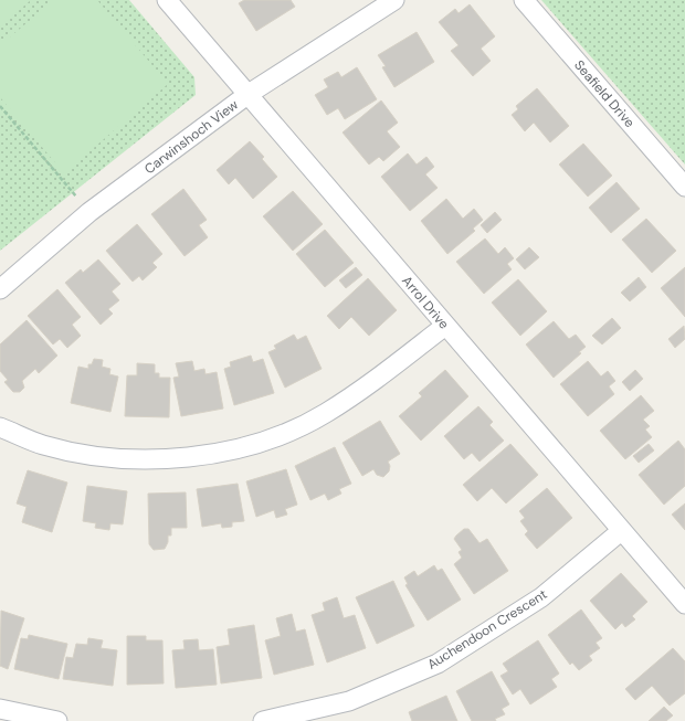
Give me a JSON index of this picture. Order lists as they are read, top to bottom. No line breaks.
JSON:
{"streets":{"street":["Seafield Drive","Carwinshoch View","Arrol Drive","Auchendoon Crescent"]},"crossings":[["Carwinshoch View","Arrol Drive"],["Arrol Drive","Auchendoon Crescent"]]}
